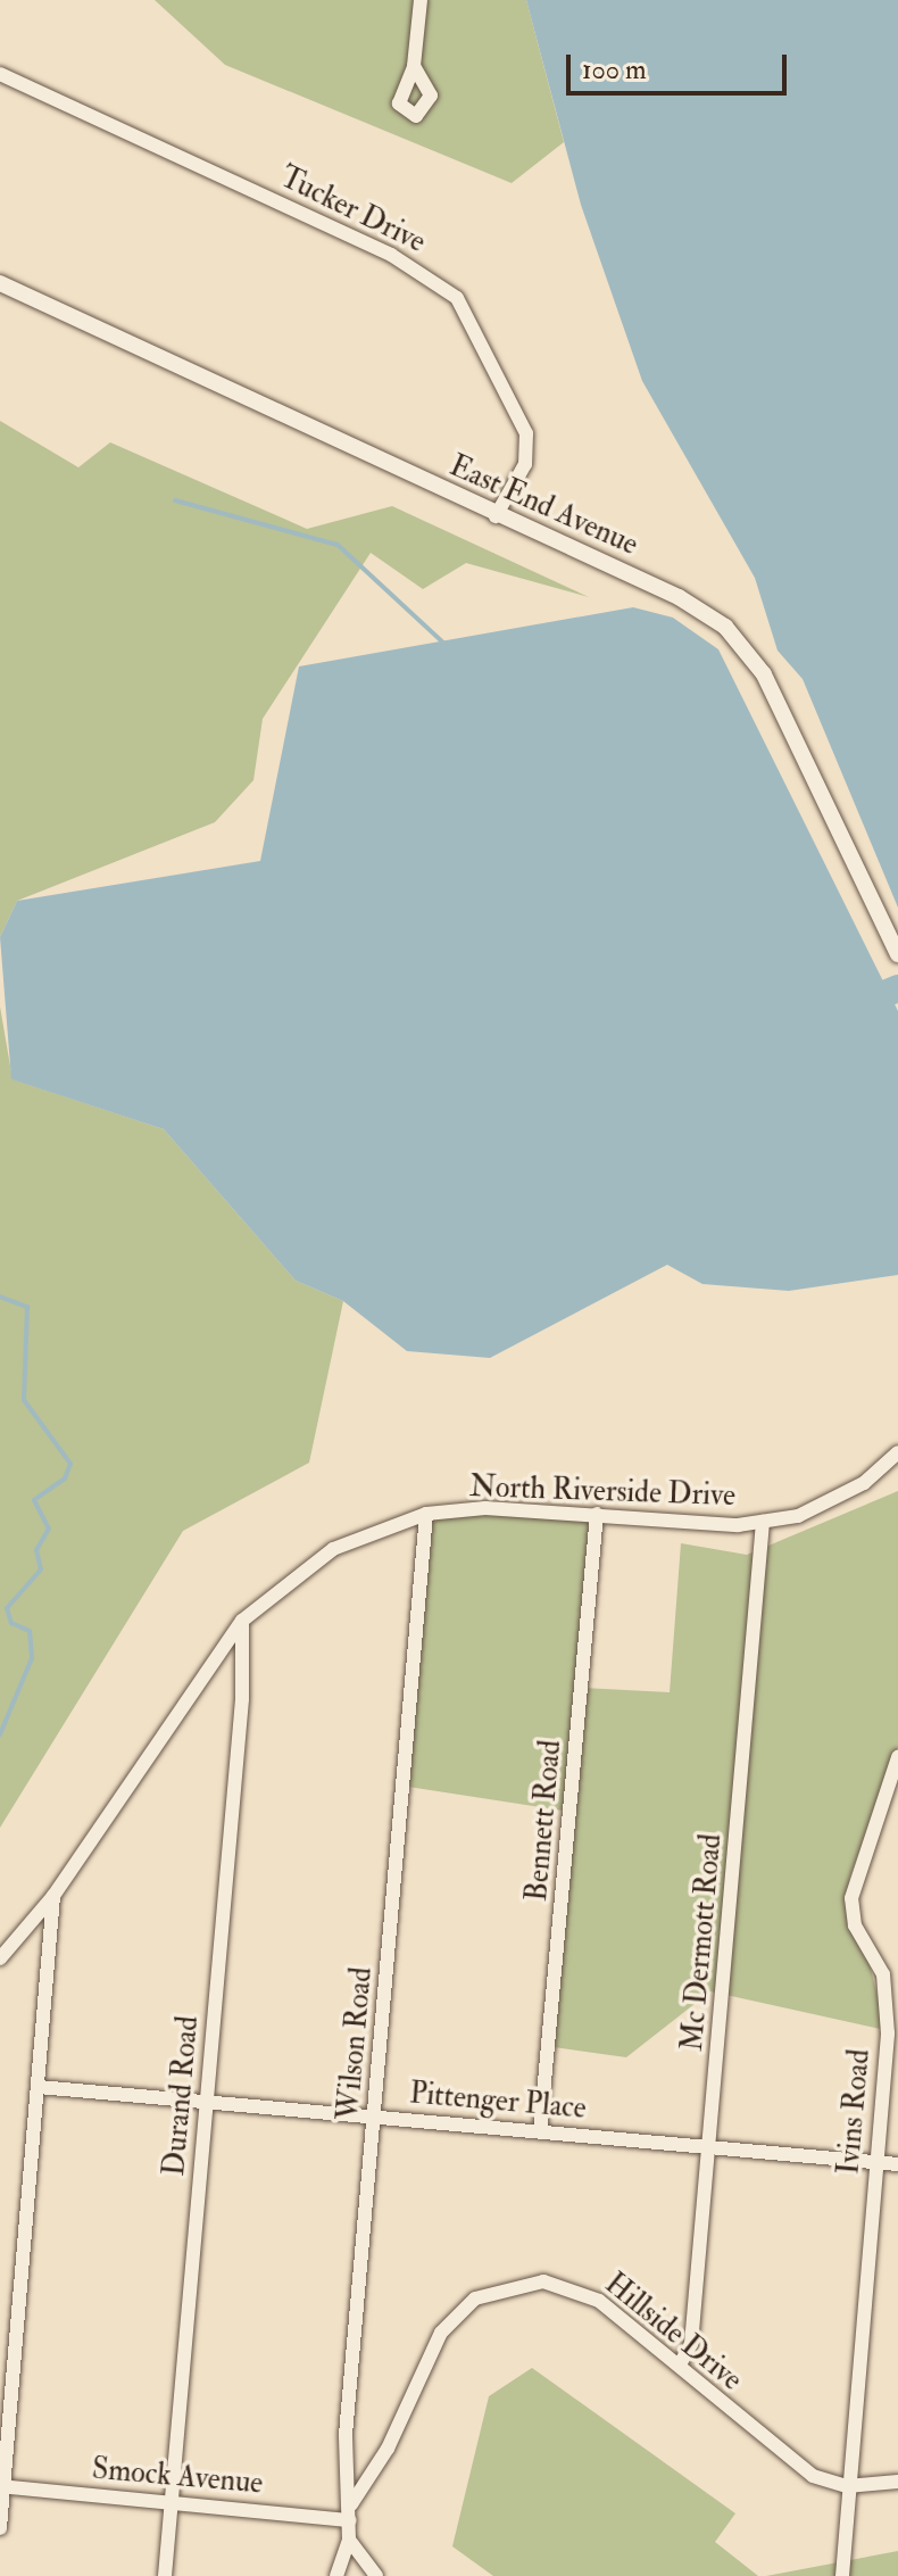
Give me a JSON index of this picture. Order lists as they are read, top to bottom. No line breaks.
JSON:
{"streets":{"street":["Tucker Drive","East End Avenue","North Riverside Drive","Bennett Road","Mc Dermott Road","Wilson Road","Durand Road","Pittenger Place","Ivins Road","Hillside Drive","Smock Avenue"]},"crossings":[["Tucker Drive","East End Avenue"],["North Riverside Drive","Bennett Road"],["North Riverside Drive","Mc Dermott Road"],["North Riverside Drive","Wilson Road"],["North Riverside Drive","Durand Road"],["Bennett Road","Pittenger Place"],["Mc Dermott Road","Pittenger Place"],["Mc Dermott Road","Hillside Drive"],["Wilson Road","Pittenger Place"],["Wilson Road","Hillside Drive"],["Wilson Road","Smock Avenue"],["Durand Road","Pittenger Place"],["Durand Road","Smock Avenue"],["Pittenger Place","Ivins Road"],["Ivins Road","Hillside Drive"]],"scale_bar":"100 m"}
